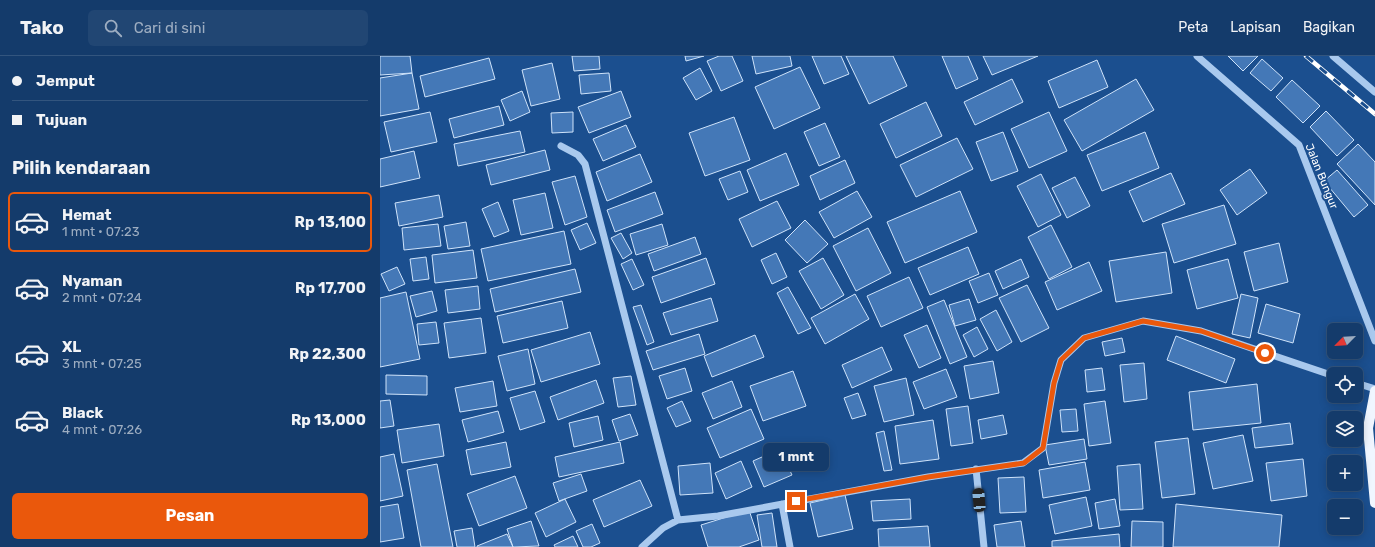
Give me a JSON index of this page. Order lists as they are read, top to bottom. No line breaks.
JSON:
{"streets":{"street":["Jalan Bungur"]},"north":"bottom left","page":{"header":"Tako","search":"Cari di sini","nav":["Peta","Lapisan","Bagikan"],"banner":["Jemput","Tujuan"],"heading":"Pilih kendaraan","list":[{"name":"Hemat","note":"1 mnt · 07:23","value":"Rp 13,100"},{"name":"Nyaman","note":"2 mnt · 07:24","value":"Rp 17,700"},{"name":"XL","note":"3 mnt · 07:25","value":"Rp 22,300"},{"name":"Black","note":"4 mnt · 07:26","value":"Rp 13,000"}],"map_buttons":["+","−"],"bubble":"1 mnt","buttons":"Pesan"}}
